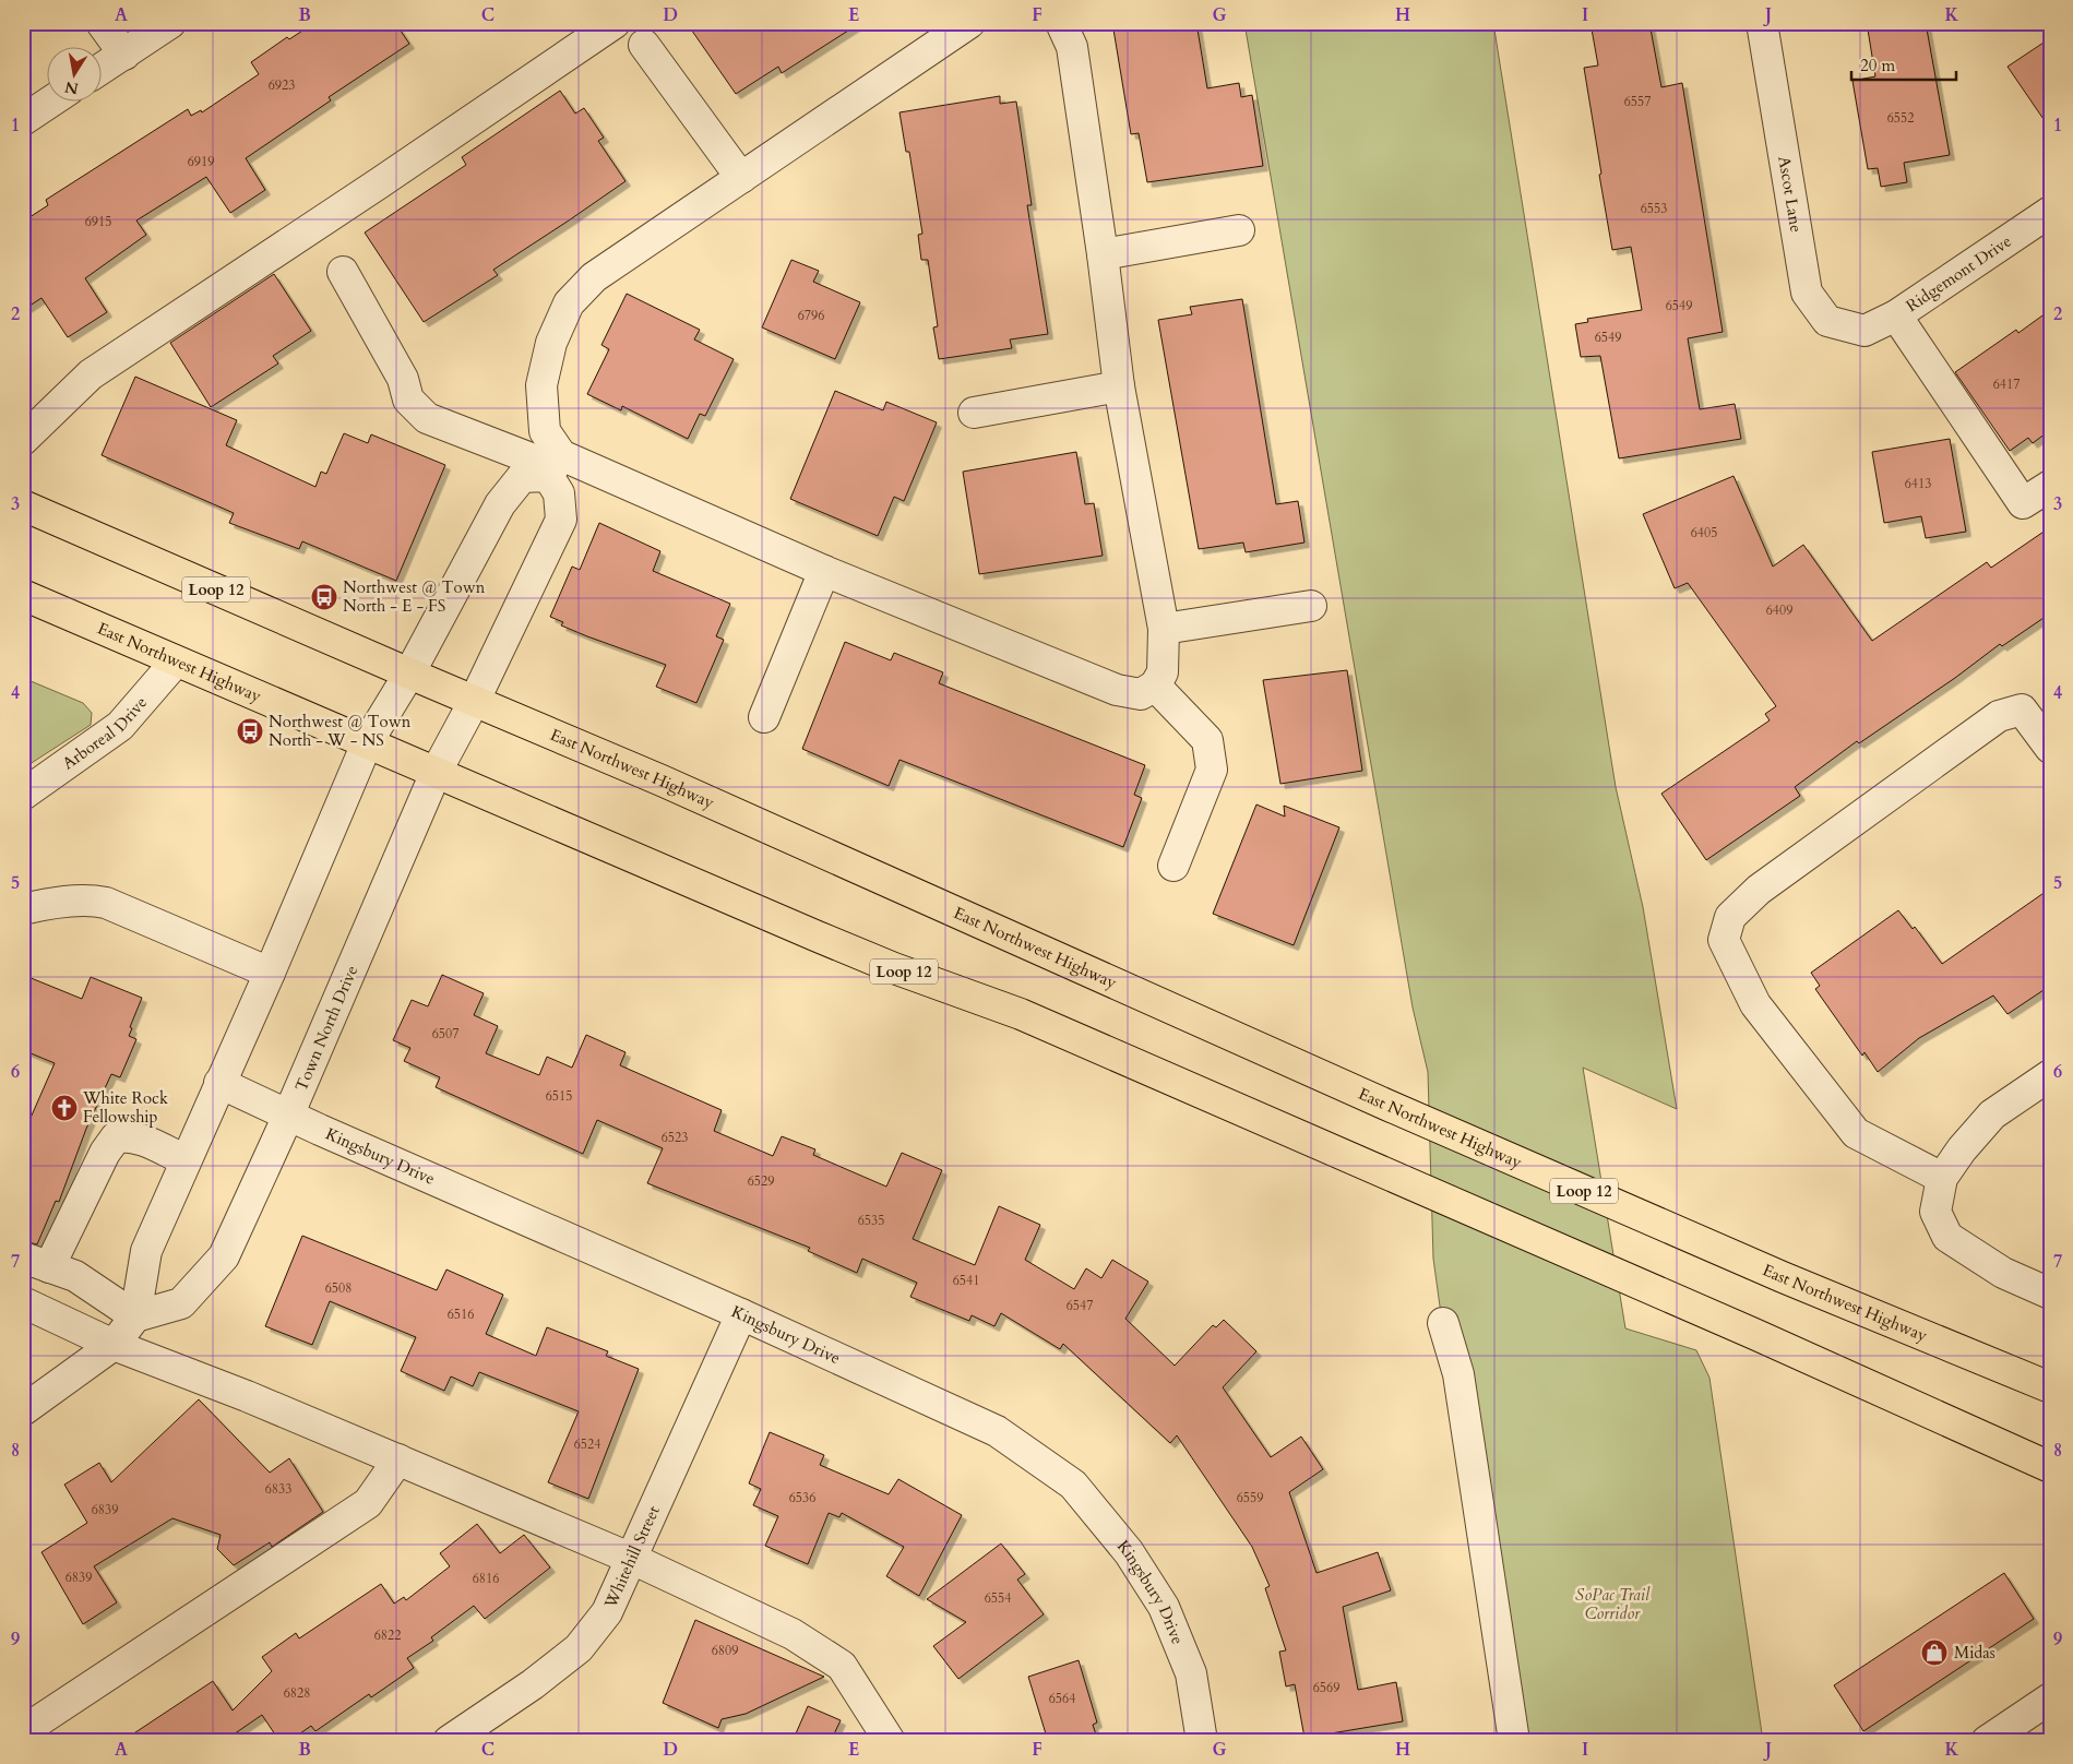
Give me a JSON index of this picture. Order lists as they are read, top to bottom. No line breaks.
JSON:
{"streets":{"main road":["Loop 12","East Northwest Highway"],"street":["Ascot Lane","Ridgemont Drive","Arboreal Drive","Town North Drive","Kingsbury Drive","Whitehill Street"]},"crossings":[["Ascot Lane","Ridgemont Drive"],["East Northwest Highway","Arboreal Drive"],["East Northwest Highway","Town North Drive"],["Town North Drive","Kingsbury Drive"],["Kingsbury Drive","Whitehill Street"]],"parks":["SoPac Trail Corridor"],"places":{"bus stop":["Northwest @ Town North - E - FS","Northwest @ Town North - W - NS"],"church":["White Rock Fellowship"],"shop":["Midas"]},"house_numbers":["6923","6557","6552","6919","6553","6915","6549","6796","6549","6417","6413","6405","6409","6507","6515","6523","6529","6535","6541","6508","6547","6516","6524","6833","6536","6559","6839","6839","6816","6554","6822","6809","6569","6828","6564"],"scale_bar":"20 m","north":"bottom","grid":{"columns":["A","B","C","D","E","F","G","H","I","J","K"],"rows":["1","2","3","4","5","6","7","8","9"]}}
